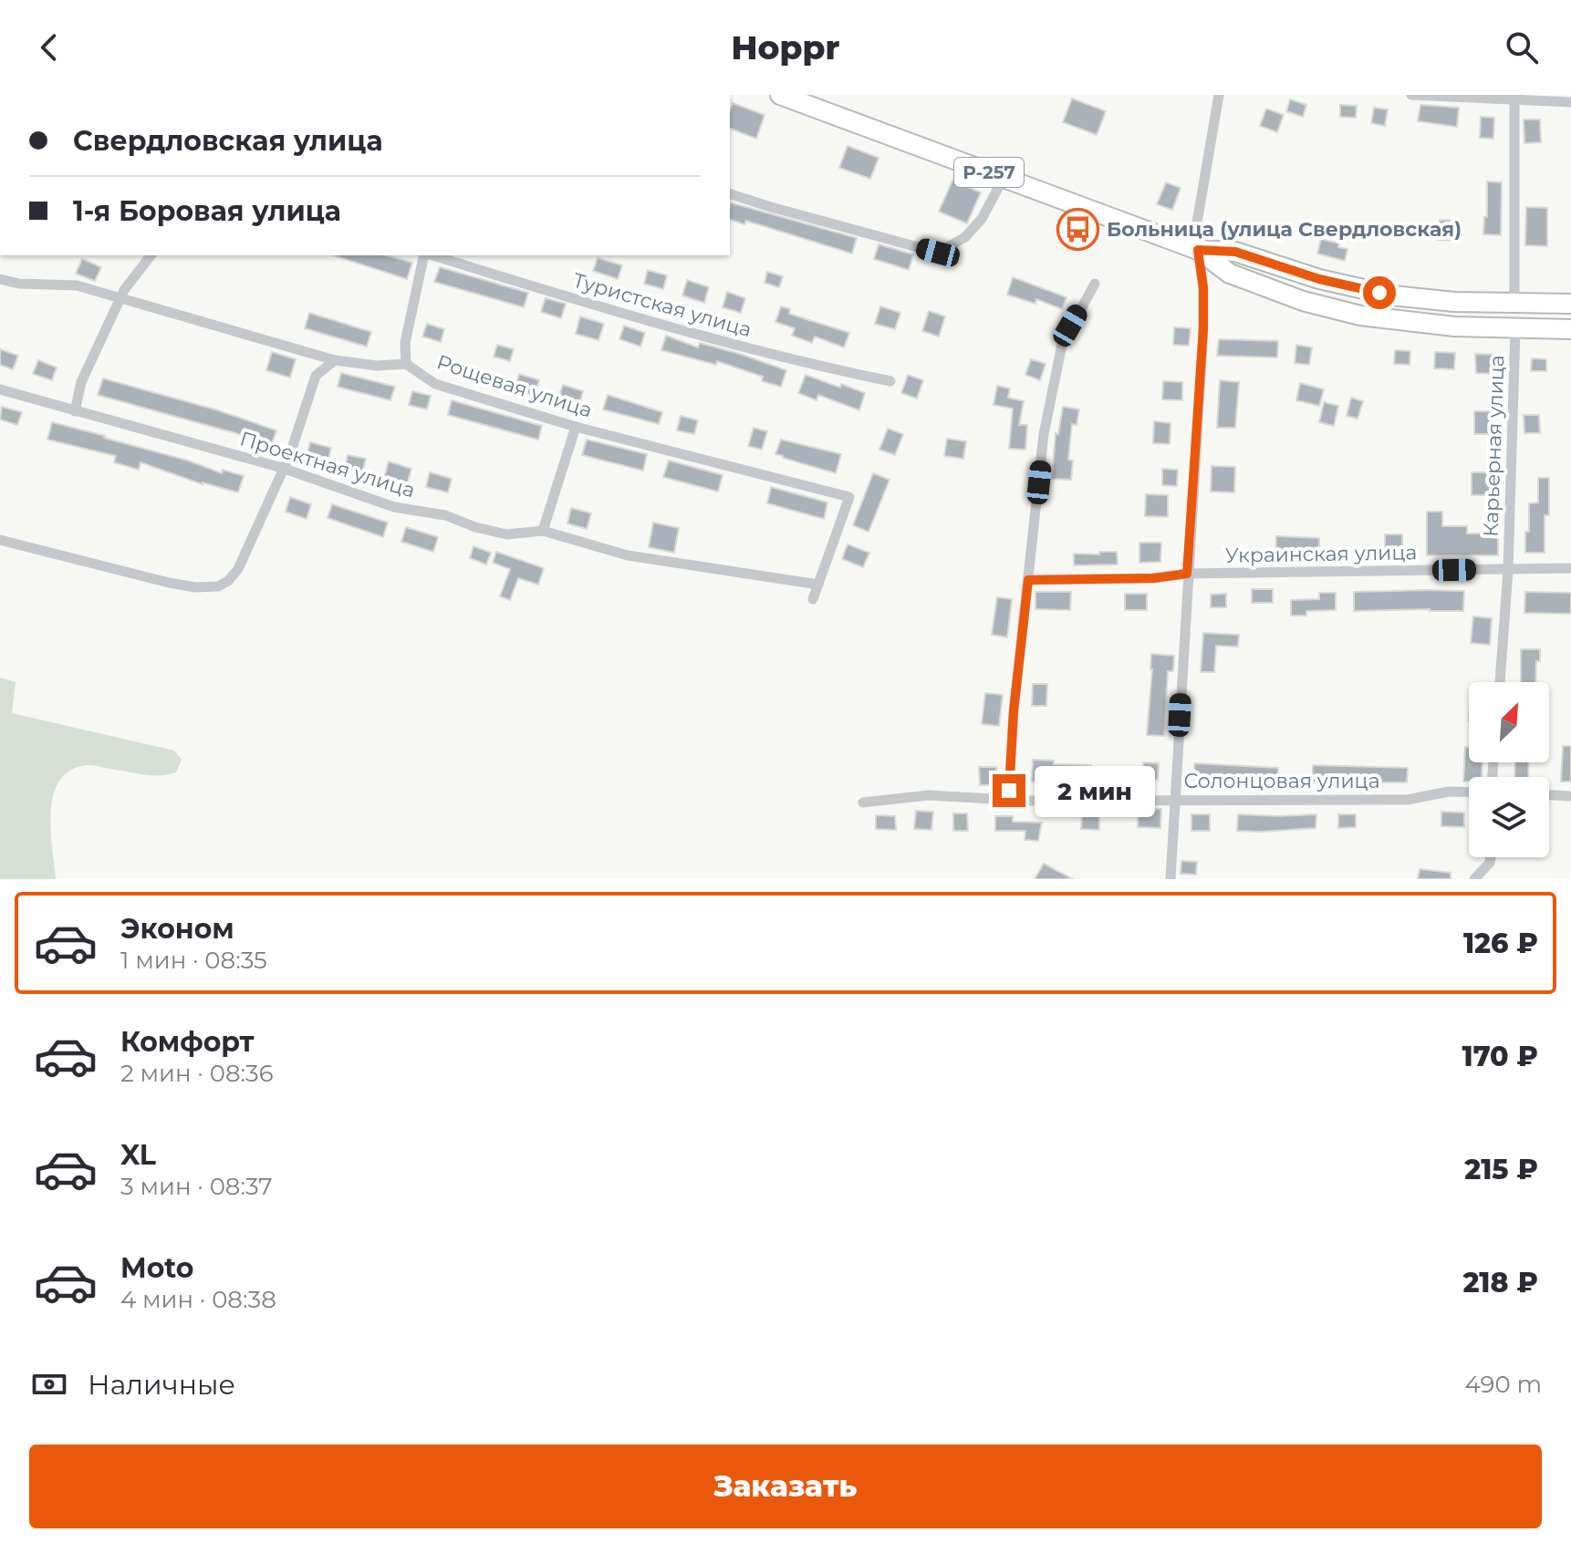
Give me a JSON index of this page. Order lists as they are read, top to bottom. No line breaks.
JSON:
{"streets":{"highway":["Р-257"],"street":["Туристская улица","Рощевая улица","Карьерная улица","Проектная улица","Украинская улица","Солонцовая улица"]},"crossings":[["Рощевая улица","Проектная улица"],["Карьерная улица","Украинская улица"]],"places":{"bus stop":["Больница (улица Свердловская)"]},"north":"top right","page":{"header":"Hoppr","banner":["Свердловская улица","1-я Боровая улица"],"bubble":"2 мин","list":[{"name":"Эконом","note":"1 мин · 08:35","value":"126 ₽"},{"name":"Комфорт","note":"2 мин · 08:36","value":"170 ₽"},{"name":"XL","note":"3 мин · 08:37","value":"215 ₽"},{"name":"Moto","note":"4 мин · 08:38","value":"218 ₽"}],"pay":["Наличные","490 m"],"buttons":"Заказать"}}
